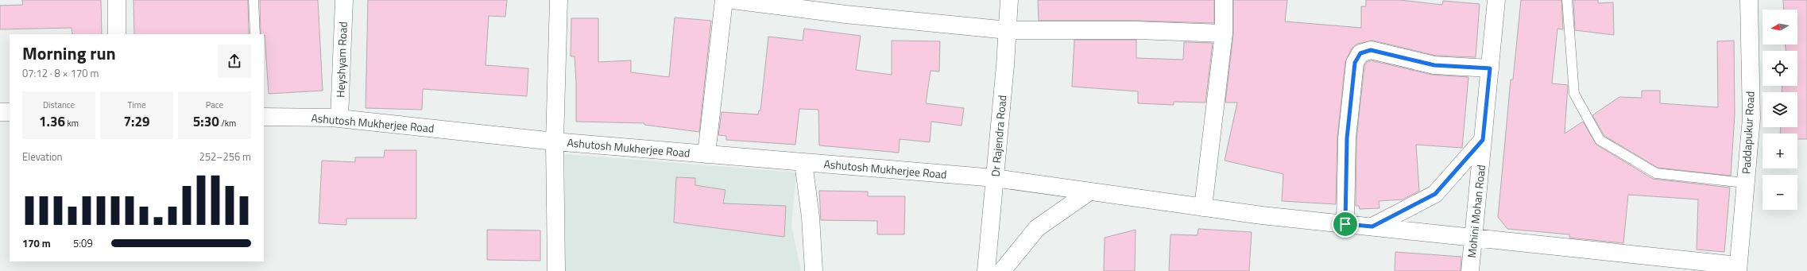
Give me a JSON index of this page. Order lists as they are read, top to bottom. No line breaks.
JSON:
{"streets":{"street":["Heyshyam Road","Ashutosh Mukherjee Road","Paddapukur Road","Dr Rajendra Road","Mohini Mohan Road"]},"crossings":[["Heyshyam Road","Ashutosh Mukherjee Road"],["Ashutosh Mukherjee Road","Paddapukur Road"],["Ashutosh Mukherjee Road","Dr Rajendra Road"],["Ashutosh Mukherjee Road","Mohini Mohan Road"]],"north":"left","page":{"map_buttons":["+","−"],"heading":["Morning run","07:12 · 8 × 170 m"],"stats":[["Distance","1.36 km"],["Time","7:29"],["Pace","5:30 /km"]],"chart":["Elevation","252–256 m"],"list":[{"name":"170 m","note":"5:09"}]}}
